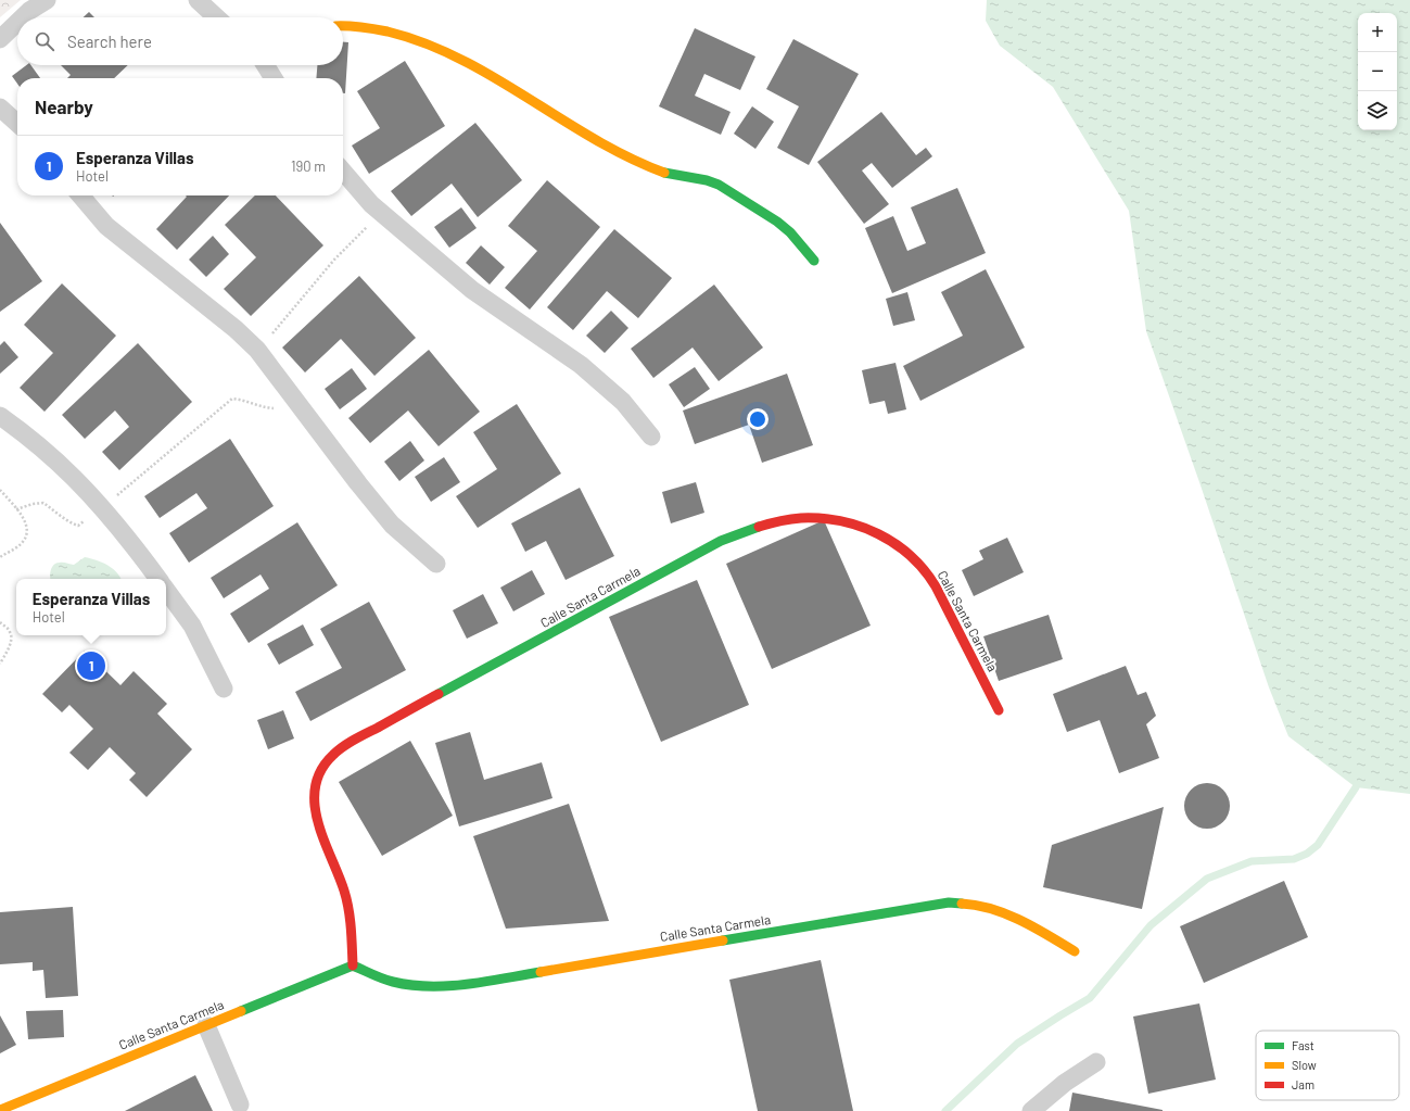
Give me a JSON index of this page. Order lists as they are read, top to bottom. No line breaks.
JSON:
{"streets":{"street":["Calle Santa Carmela"]},"legend":["Fast","Slow","Jam"],"page":{"map_buttons":["+","−"],"search":"Search here","heading":"Nearby","list":[{"mark":"1","name":"Esperanza Villas","note":"Hotel","value":"190 m"}],"popup":["Esperanza Villas","Hotel"],"pins":"1"}}
